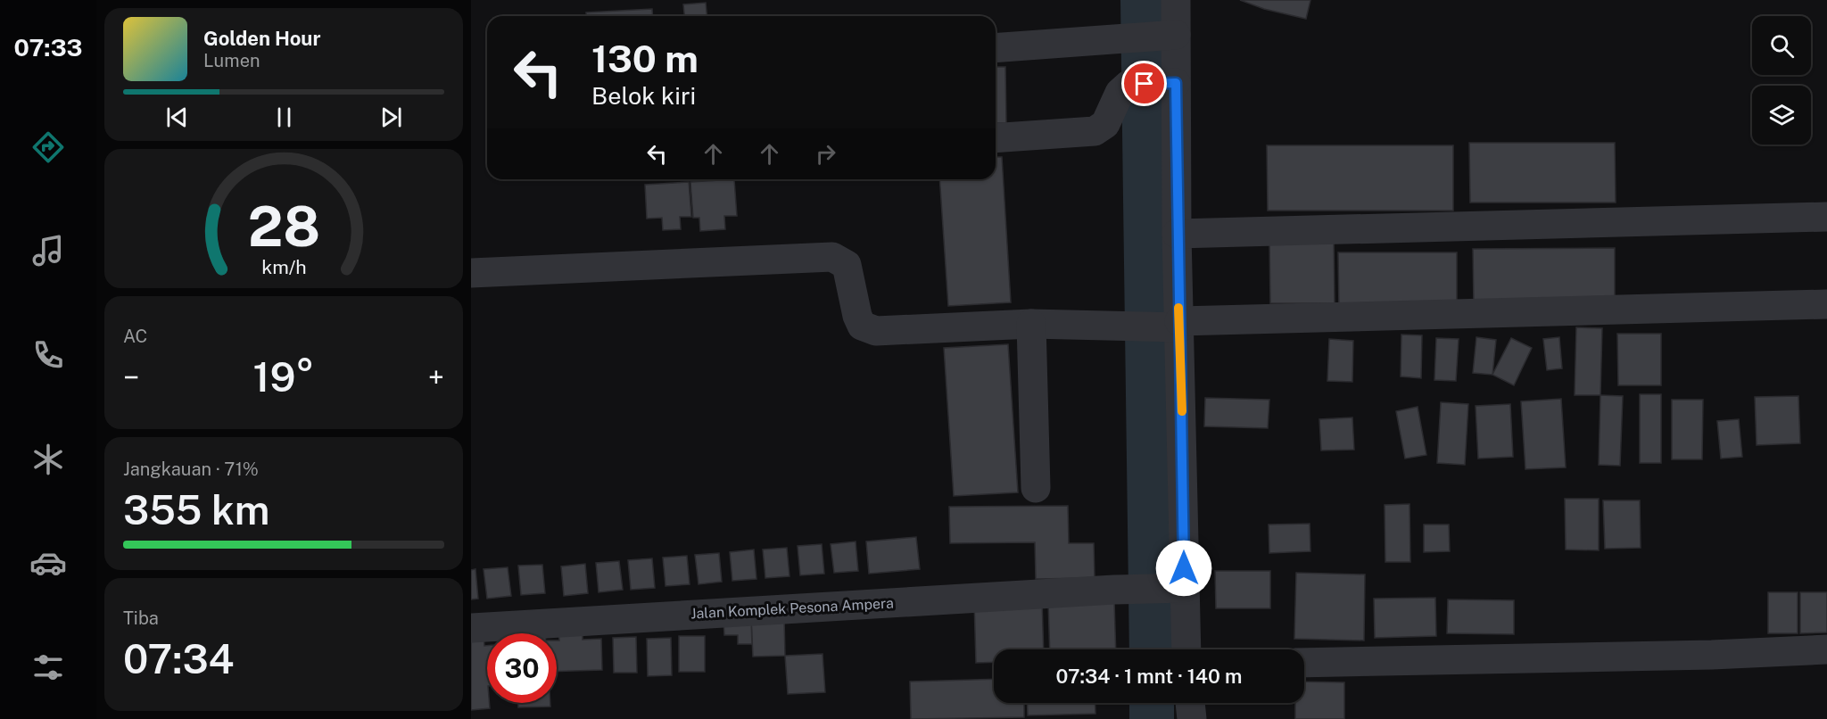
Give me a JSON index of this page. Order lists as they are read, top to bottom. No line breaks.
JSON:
{"streets":{"street":["Jalan Komplek Pesona Ampera"]},"page":{"tabs":"07:33","turn":["130 m","Belok kiri"],"song":["Golden Hour","Lumen"],"tile":["AC",["Jangkauan · 71%","355 km"],["Tiba","07:34"]],"heat":["−","19°","+"],"limit":"30","trip":"07:34 · 1 mnt · 140 m","gauge":["28","km/h"]}}
